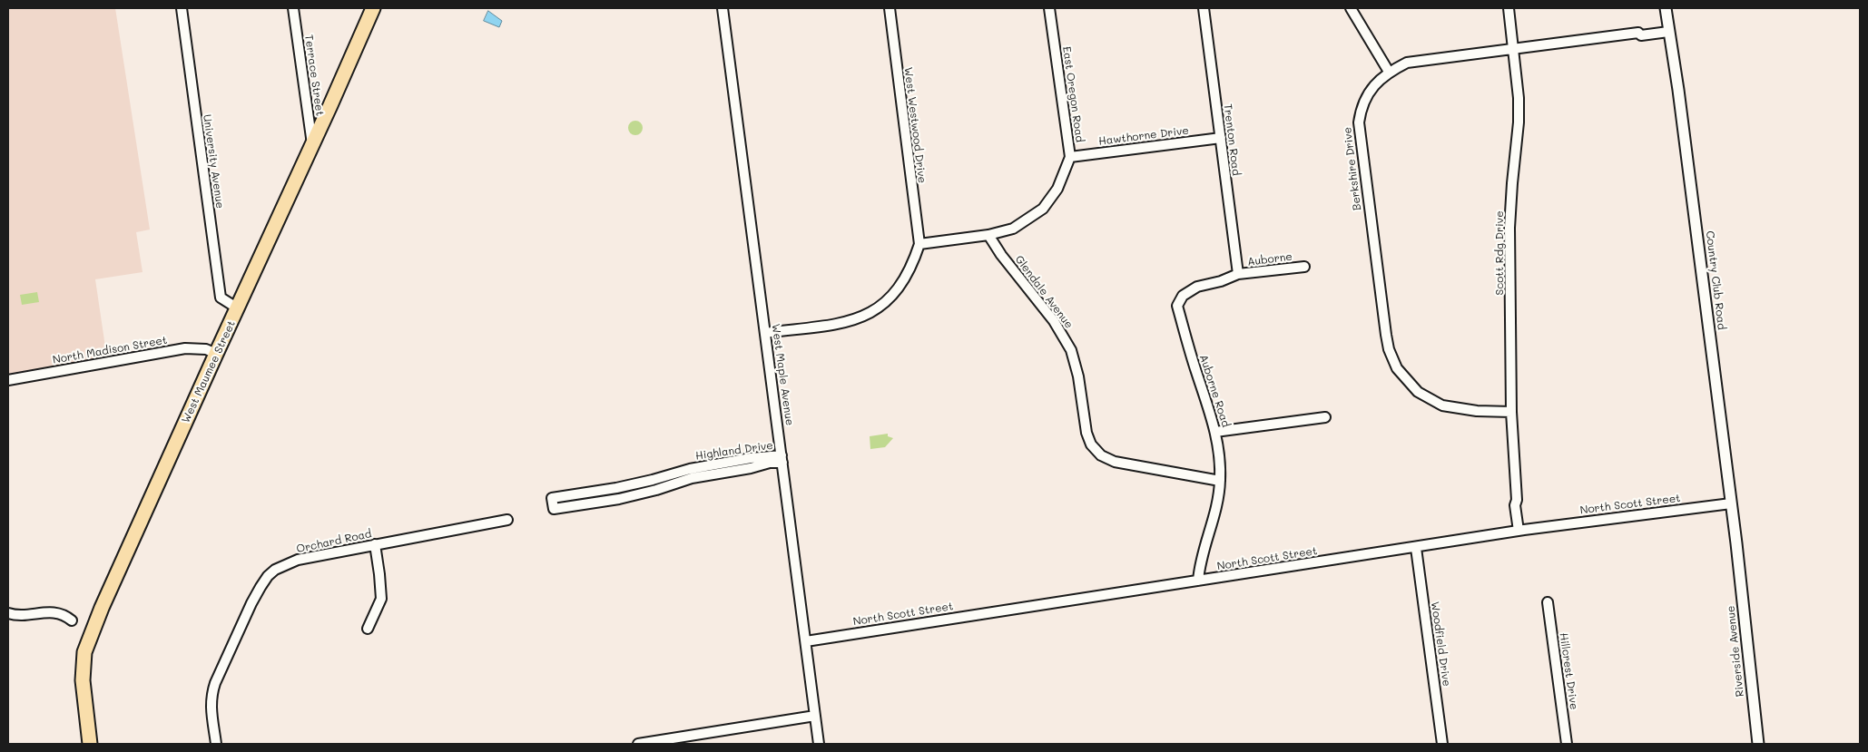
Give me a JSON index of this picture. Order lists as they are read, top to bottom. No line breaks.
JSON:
{"streets":{"main road":["West Maumee Street"],"street":["Terrace Street","East Oregon Road","West Westwood Drive","Hawthorne Drive","Trenton Road","University Avenue","Berkshire Drive","Scott Rdg Drive","Auborne","Country Club Road","Glendale Avenue","North Madison Street","West Maple Avenue","Auborne Road","Highland Drive","North Scott Street","Orchard Road","Woodfield Drive","Riverside Avenue","Hillcrest Drive"]},"crossings":[["Terrace Street","West Maumee Street"],["East Oregon Road","West Westwood Drive"],["East Oregon Road","Hawthorne Drive"],["East Oregon Road","Glendale Avenue"],["Hawthorne Drive","Trenton Road"],["Trenton Road","Auborne"],["Trenton Road","Auborne Road"],["University Avenue","West Maumee Street"],["Berkshire Drive","Scott Rdg Drive"],["Berkshire Drive","Country Club Road"],["Scott Rdg Drive","North Scott Street"],["Auborne","Auborne Road"],["Country Club Road","North Scott Street"],["Country Club Road","Riverside Avenue"],["Glendale Avenue","Auborne Road"],["North Madison Street","West Maumee Street"],["West Maple Avenue","Highland Drive"],["West Maple Avenue","North Scott Street"],["Auborne Road","North Scott Street"],["North Scott Street","Woodfield Drive"]]}
